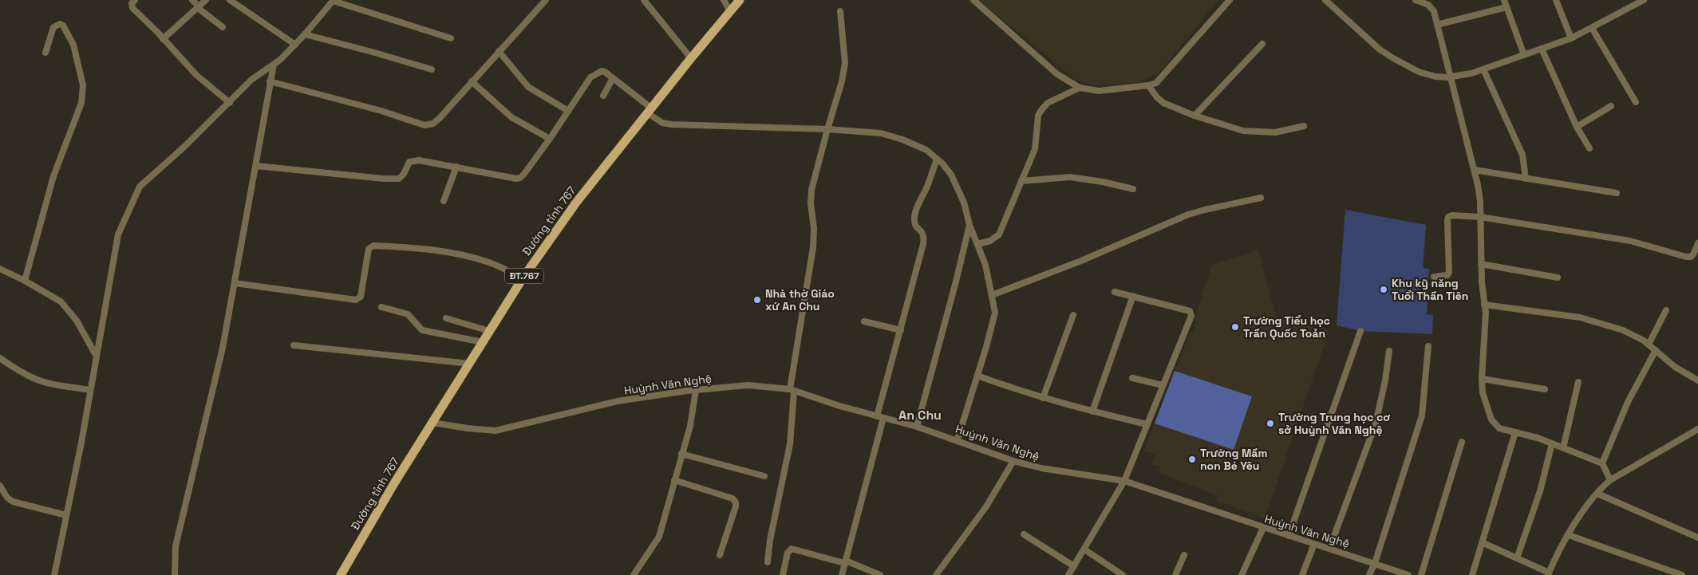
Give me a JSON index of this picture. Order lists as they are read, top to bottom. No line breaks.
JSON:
{"streets":{"main road":["Đường tỉnh 767","ĐT.767"],"street":["Huỳnh Văn Nghệ"]},"crossings":[["Đường tỉnh 767","Huỳnh Văn Nghệ"]],"districts":["An Chu"],"places":["Khu kỹ năng Tuổi Thần Tiên","Nhà thờ Giáo xứ An Chu","Trường Tiểu học Trần Quốc Toản","Trường Trung học cơ sở Huỳnh Văn Nghệ","Trường Mầm non Bé Yêu"]}
